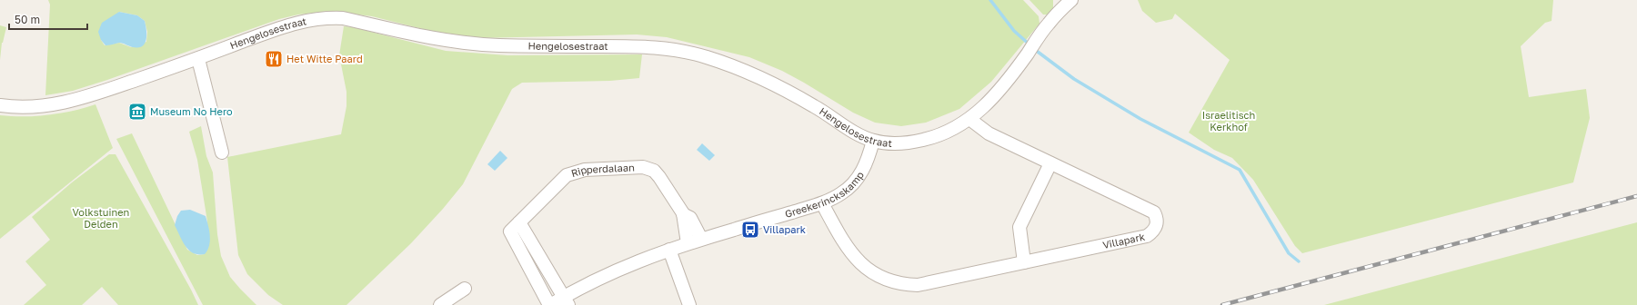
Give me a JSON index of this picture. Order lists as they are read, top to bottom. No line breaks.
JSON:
{"streets":{"street":["Hengelosestraat","Ripperdalaan","Greekerinckskamp","Villapark"]},"crossings":[["Hengelosestraat","Greekerinckskamp"],["Hengelosestraat","Villapark"],["Ripperdalaan","Greekerinckskamp"],["Greekerinckskamp","Villapark"]],"parks":["Israelitisch Kerkhof","Volkstuinen Delden"],"places":{"restaurant":["Het Witte Paard"],"museum":["Museum No Hero"],"bus stop":["Villapark"]},"scale_bar":"50 m"}
